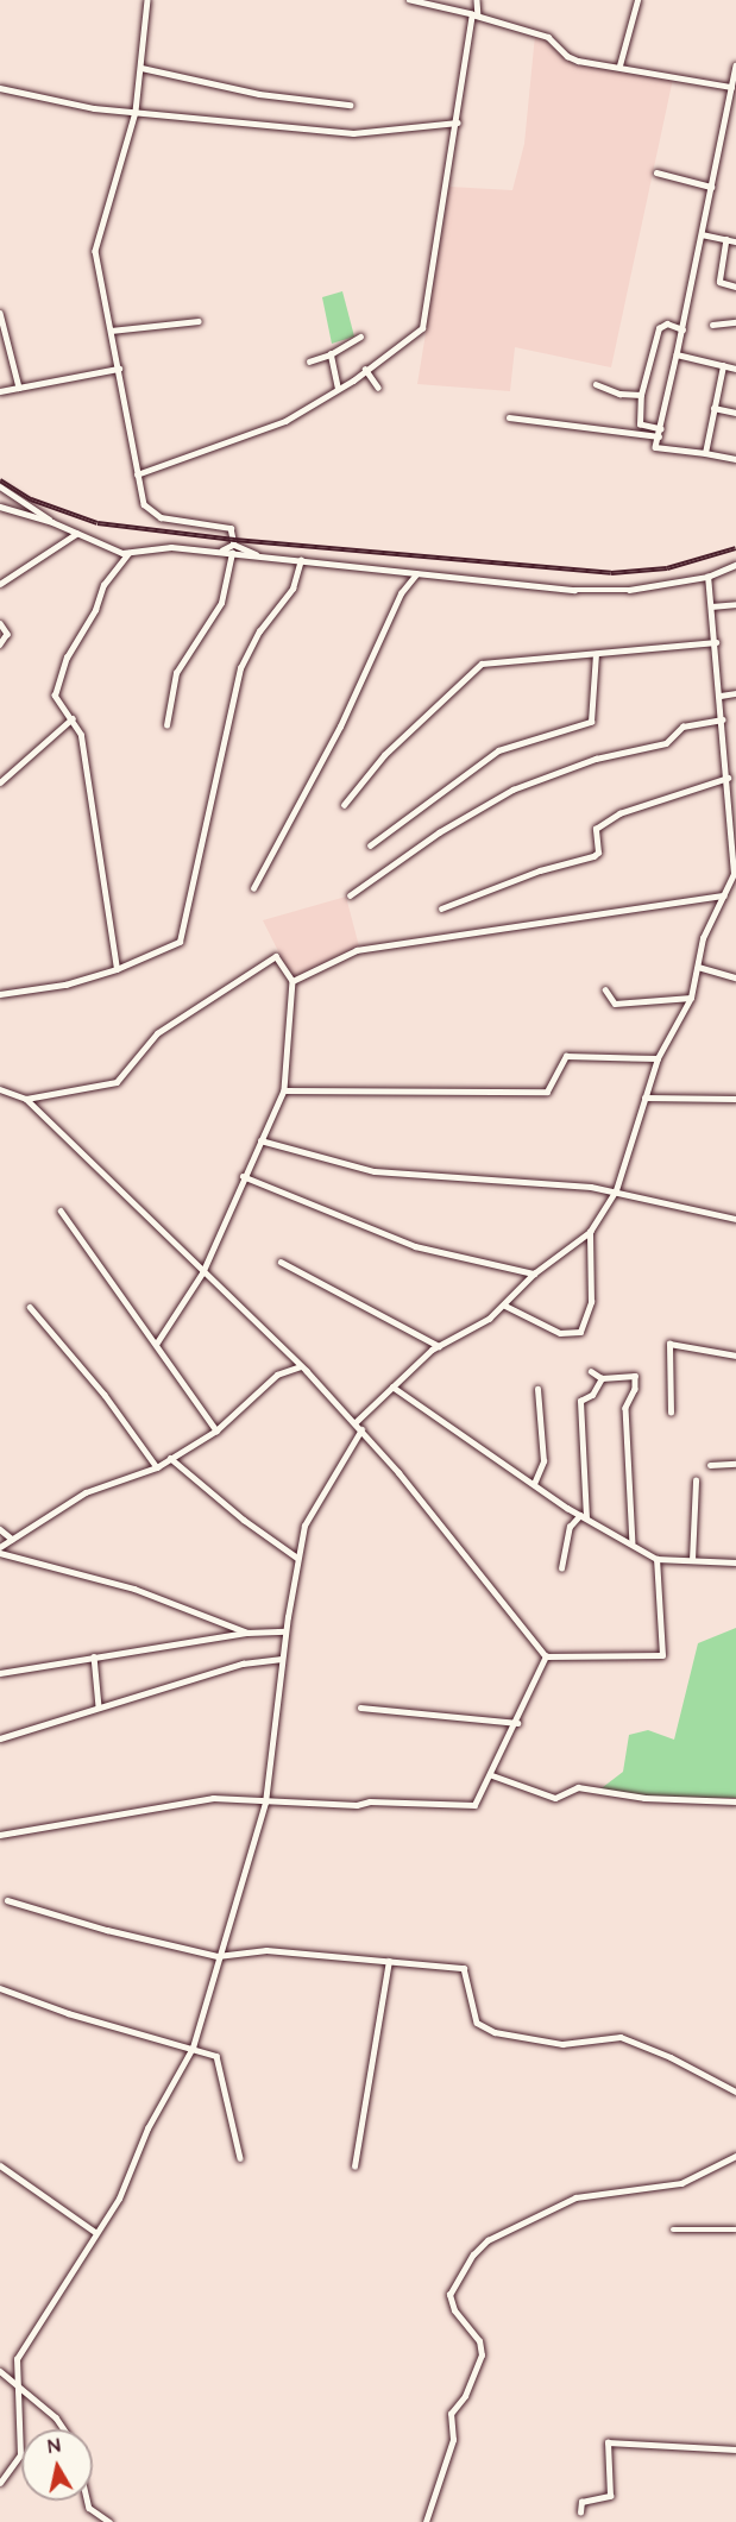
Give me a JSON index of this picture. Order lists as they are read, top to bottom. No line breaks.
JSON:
{"north":"top"}
